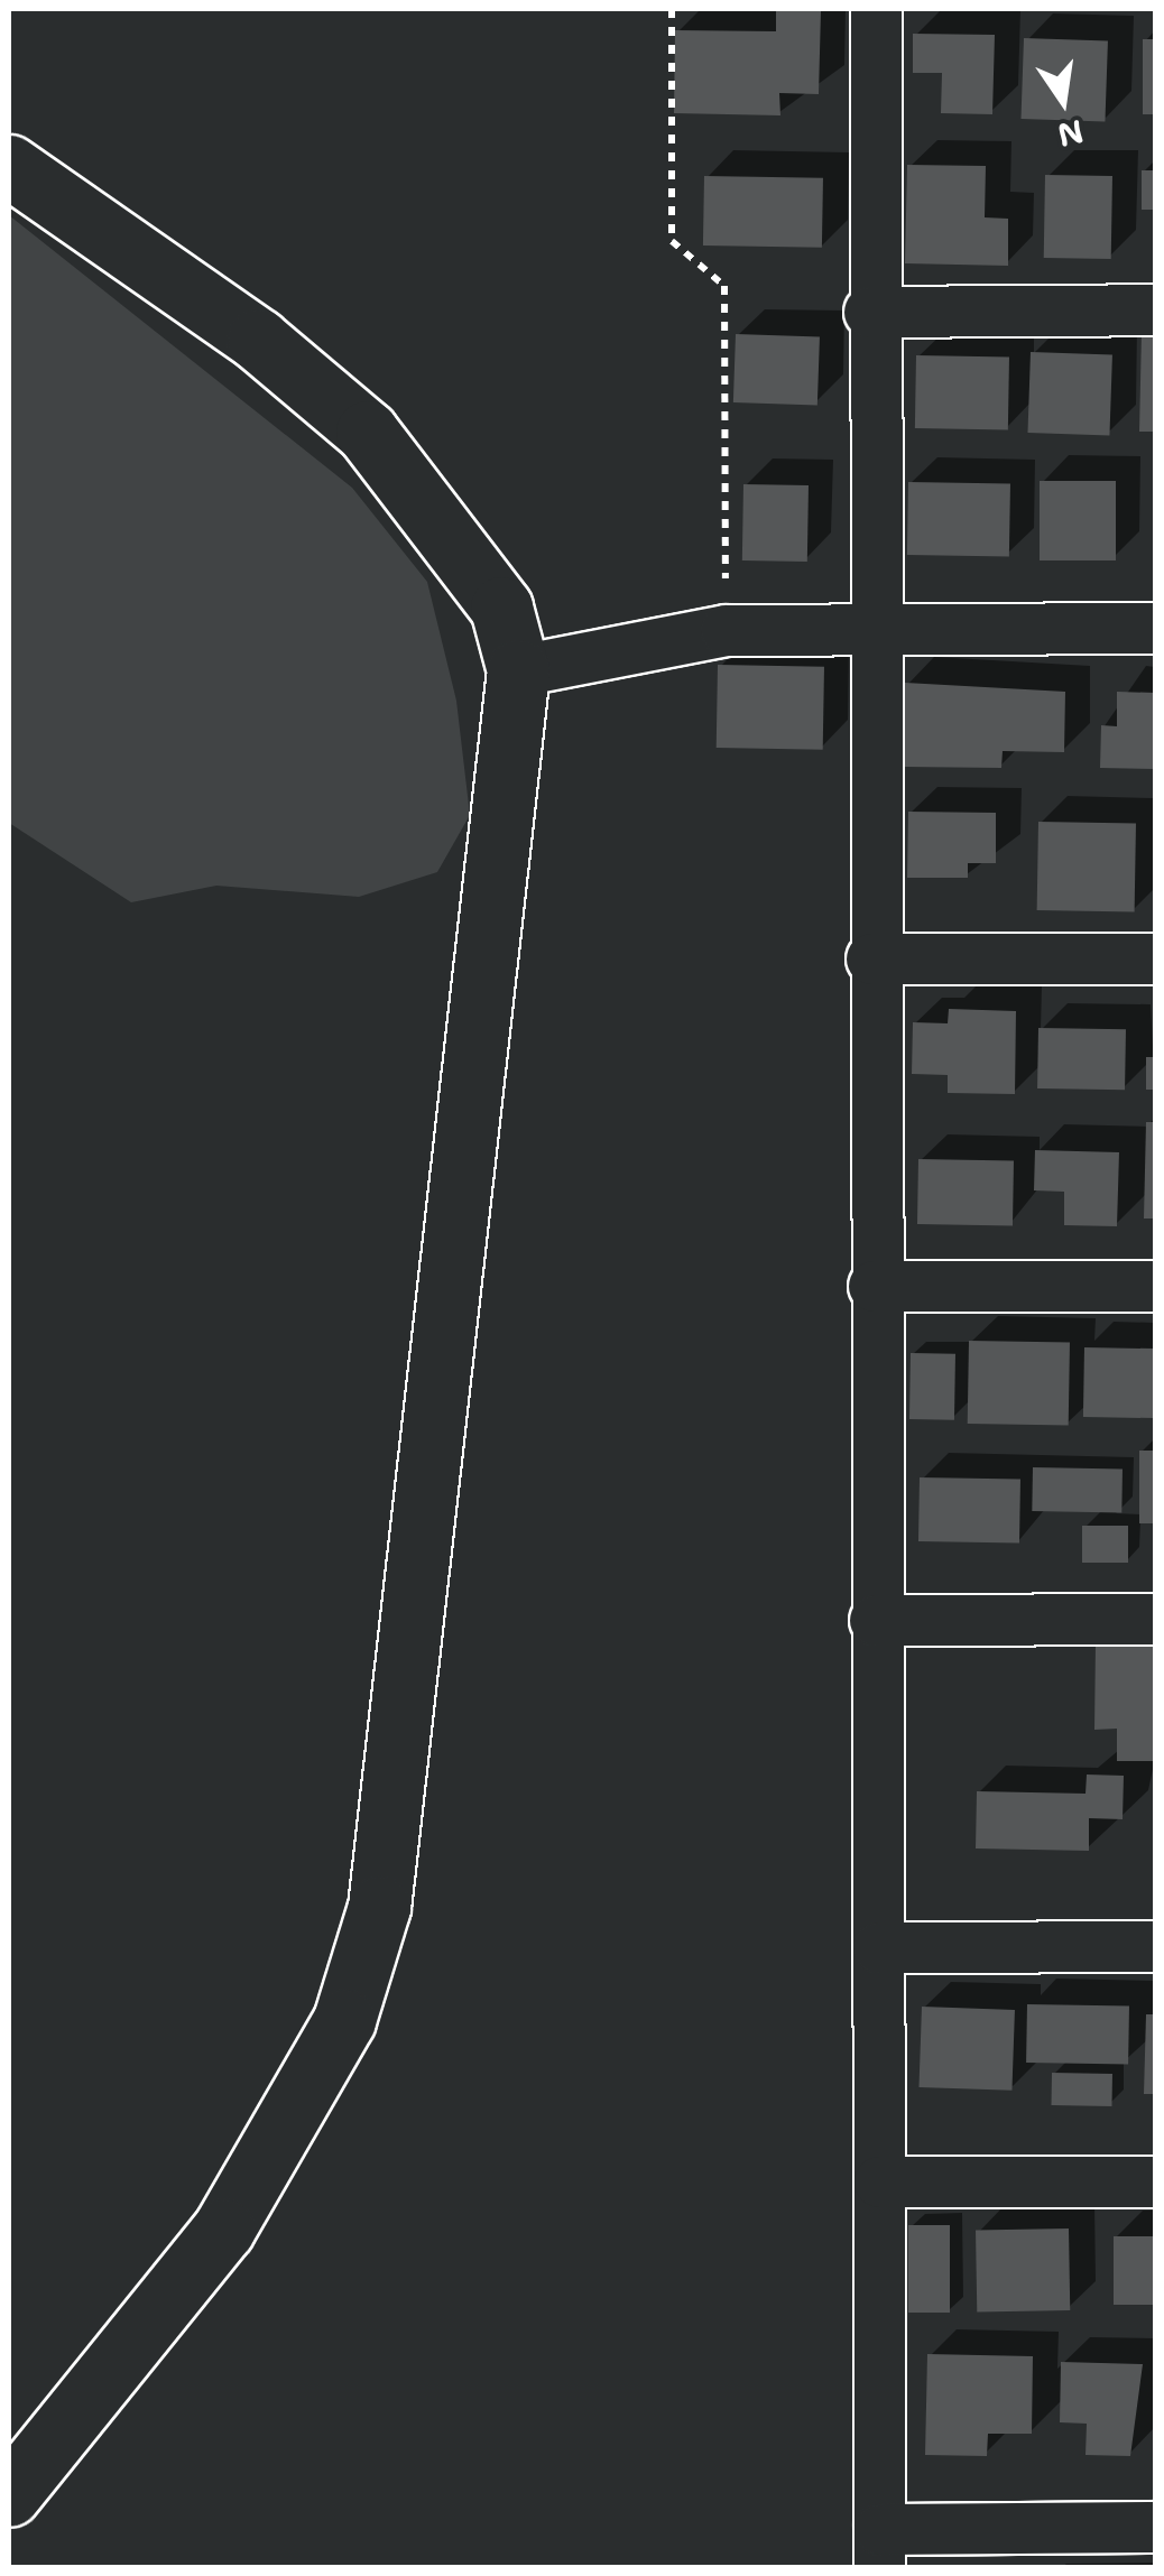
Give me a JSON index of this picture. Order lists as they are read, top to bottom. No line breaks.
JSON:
{"north":"bottom"}
